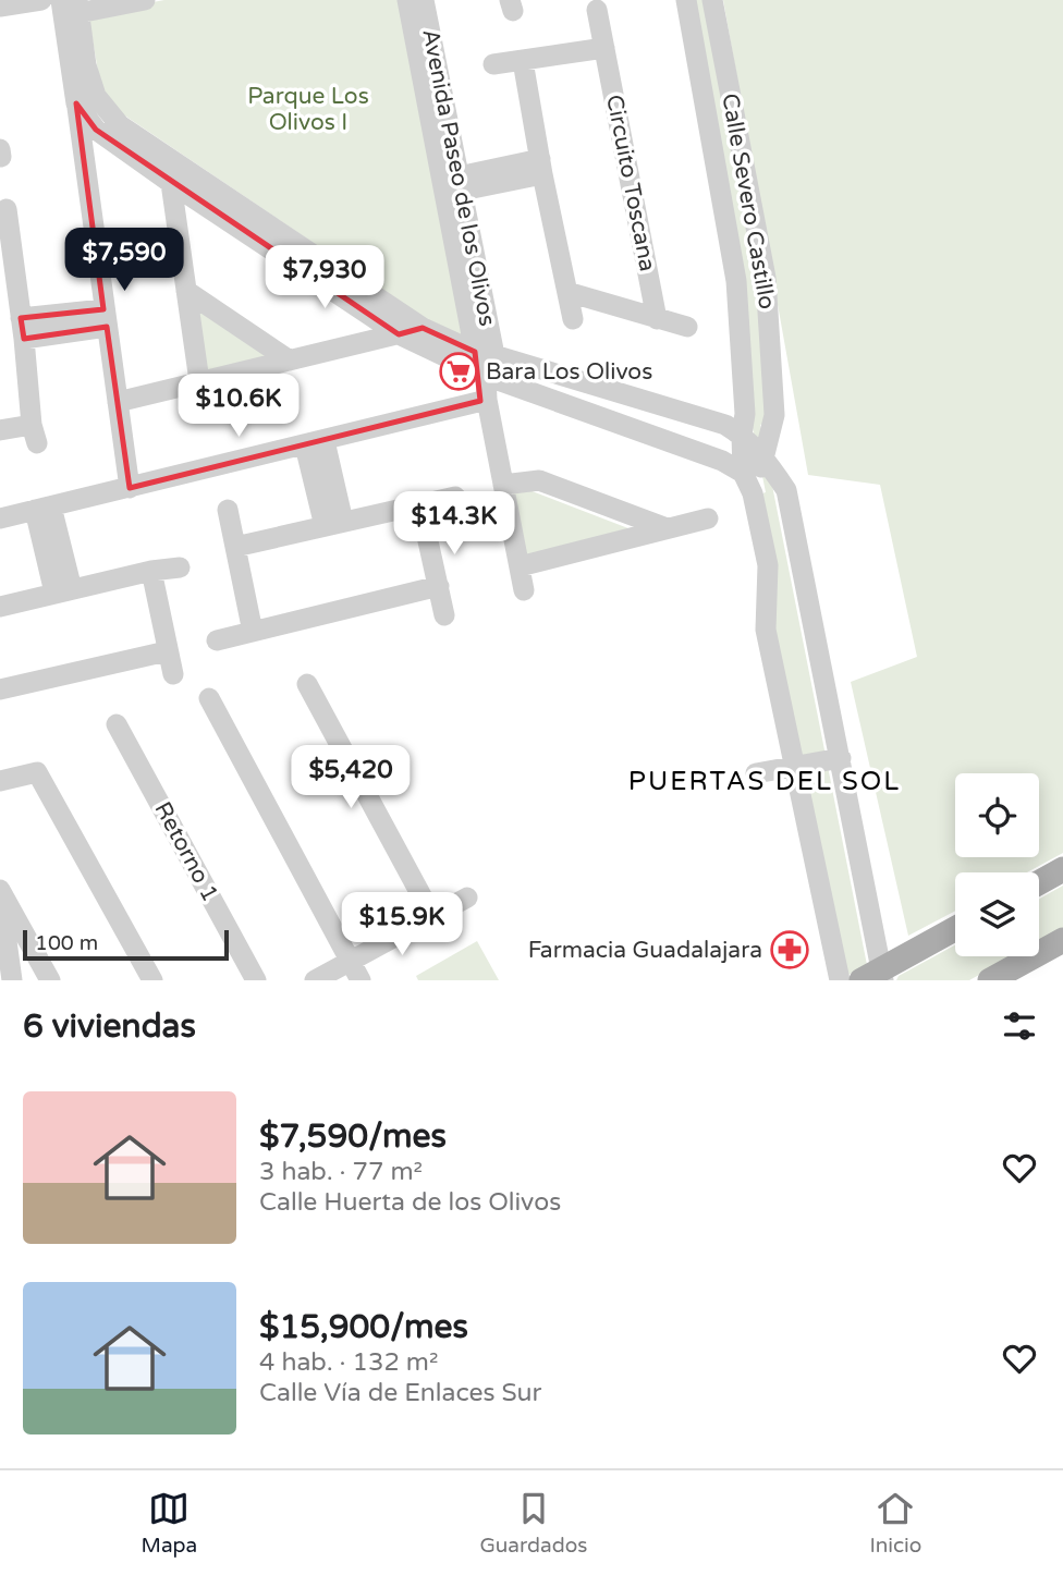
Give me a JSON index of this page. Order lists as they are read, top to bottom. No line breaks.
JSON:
{"streets":{"street":["Avenida Paseo de los Olivos","Circuito Toscana","Calle Severo Castillo","Retorno 1"]},"crossings":[["Avenida Paseo de los Olivos","Calle Severo Castillo"]],"districts":["PUERTAS DEL SOL"],"parks":["Parque Los Olivos I"],"places":{"supermarket":["Bara Los Olivos"],"pharmacy":["Farmacia Guadalajara"]},"scale_bar":"100 m","page":{"price":["$7,590","$7,930","$10.6K","$14.3K","$5,420","$15.9K"],"scale":"100 m","heading":"6 viviendas","list":[{"name":"$7,590/mes","note":"3 hab. · 77 m² · Calle Huerta de los Olivos"},{"name":"$15,900/mes","note":"4 hab. · 132 m² · Calle Vía de Enlaces Sur"}],"tabs":["Mapa","Guardados","Inicio"]}}
